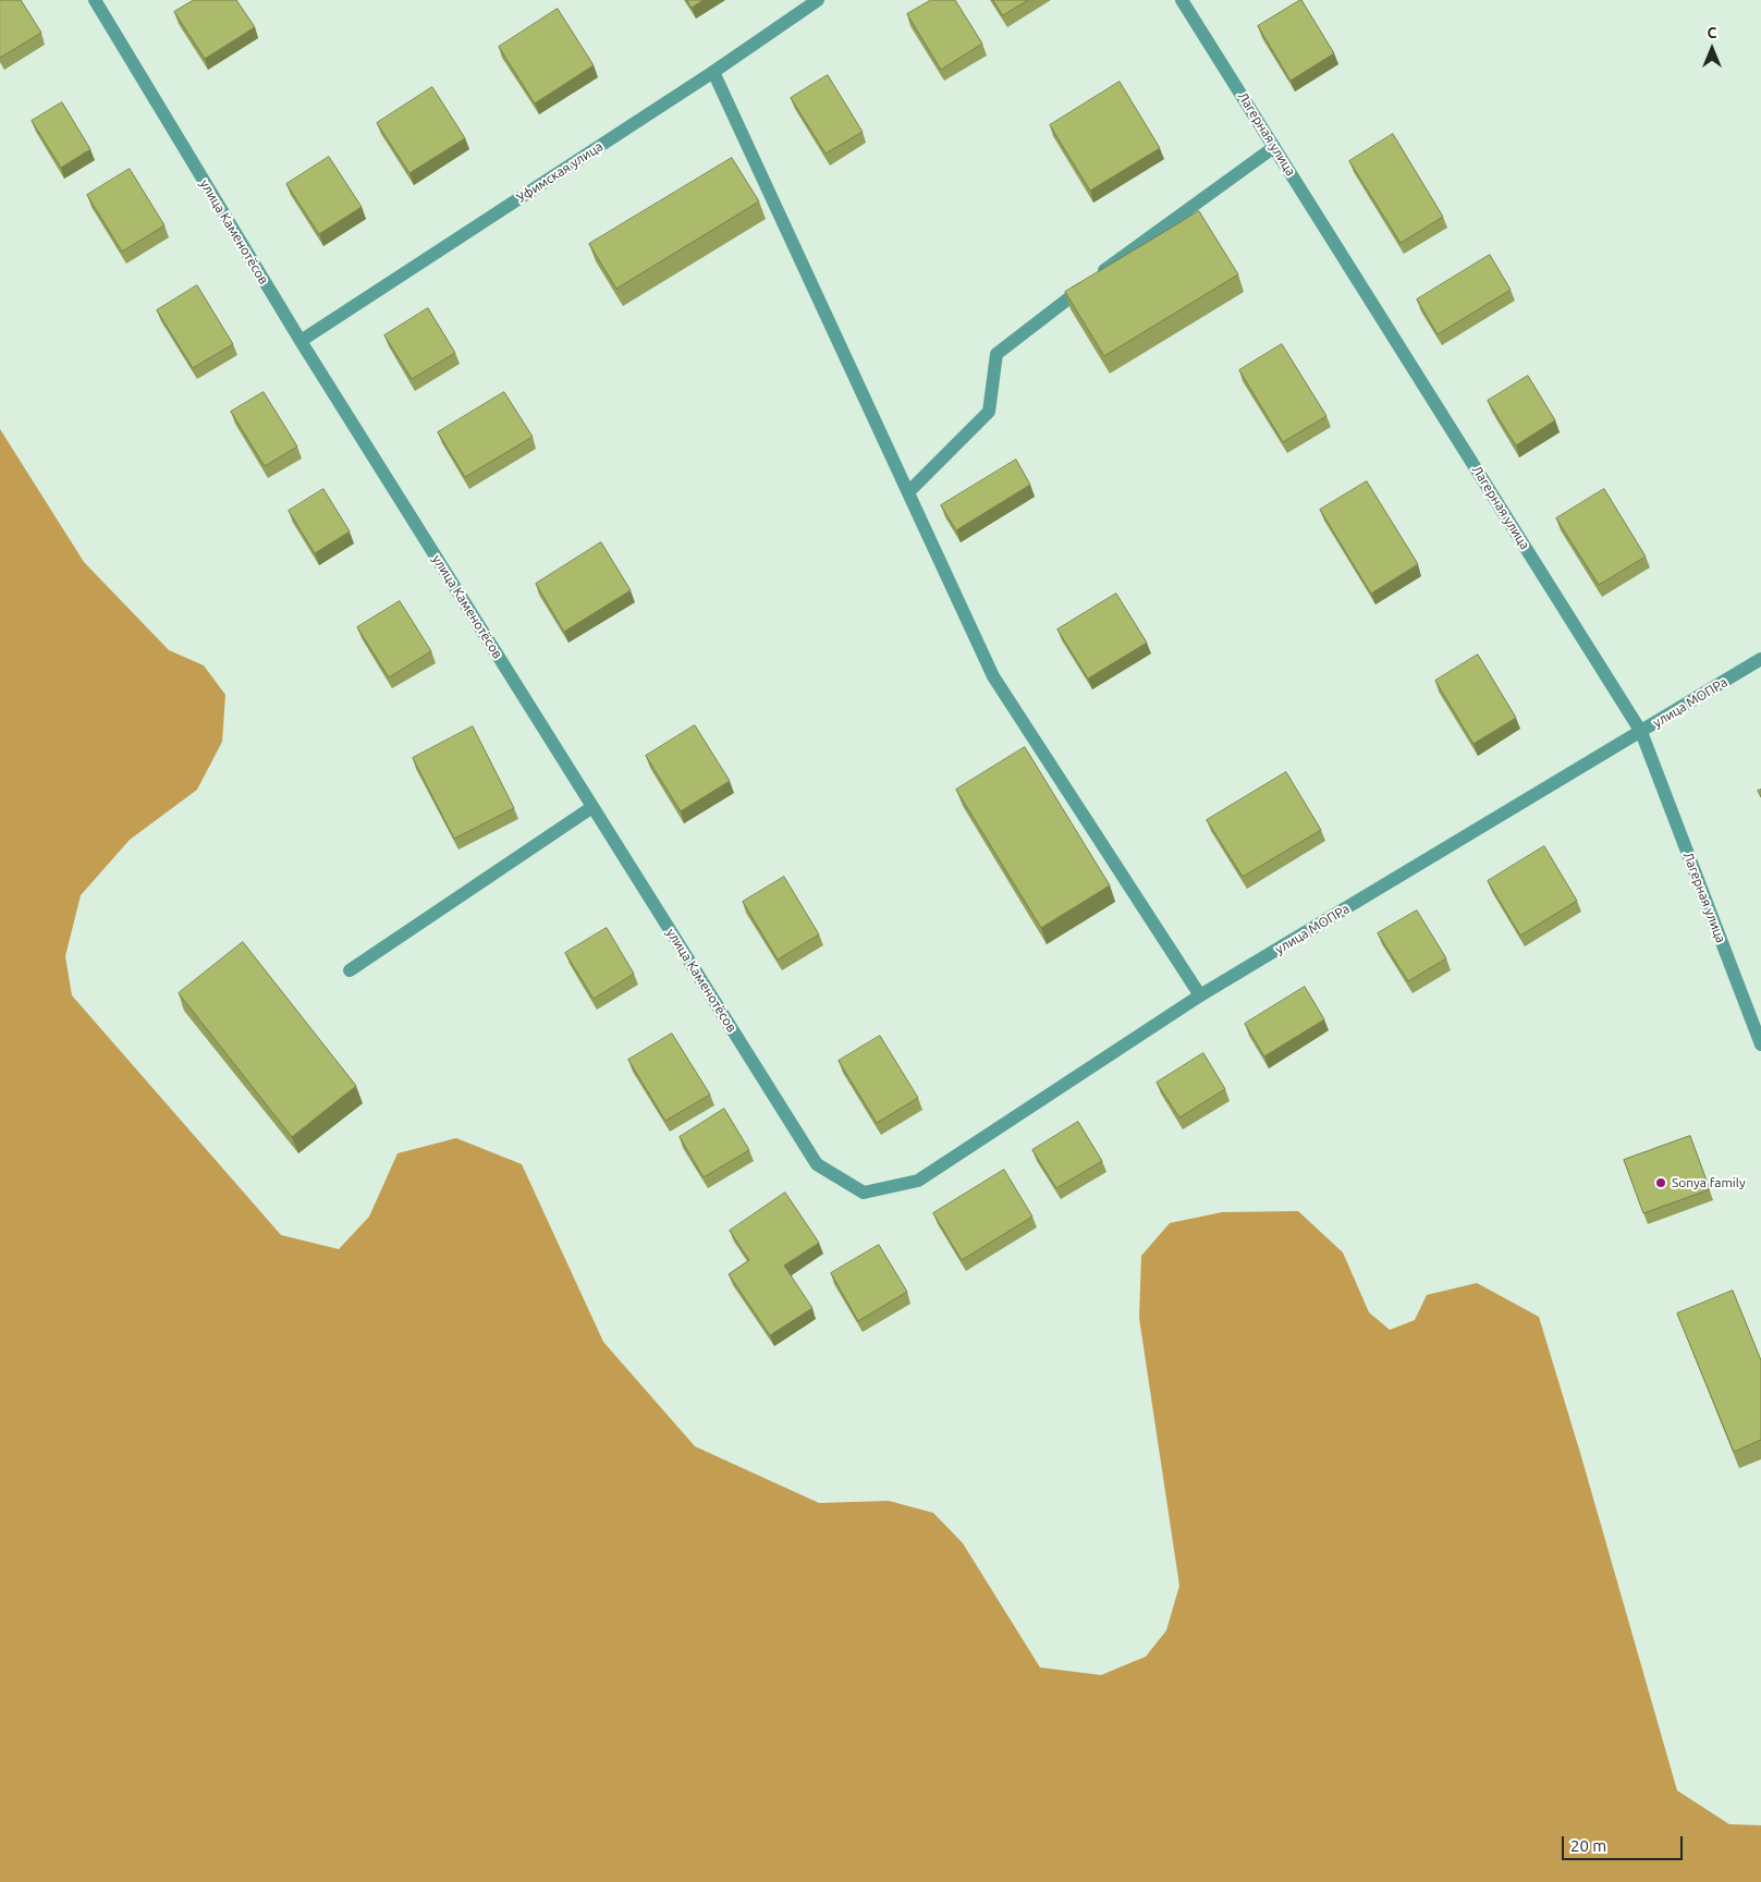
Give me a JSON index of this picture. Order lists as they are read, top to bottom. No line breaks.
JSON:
{"streets":{"street":["Лагерная улица","Уфимская улица","улица Каменотёсов","улица МОПРа"]},"crossings":[["Лагерная улица","улица МОПРа"],["Уфимская улица","улица Каменотёсов"],["улица Каменотёсов","улица МОПРа"]],"places":["Sonya family"],"scale_bar":"20 m","north":"top"}
